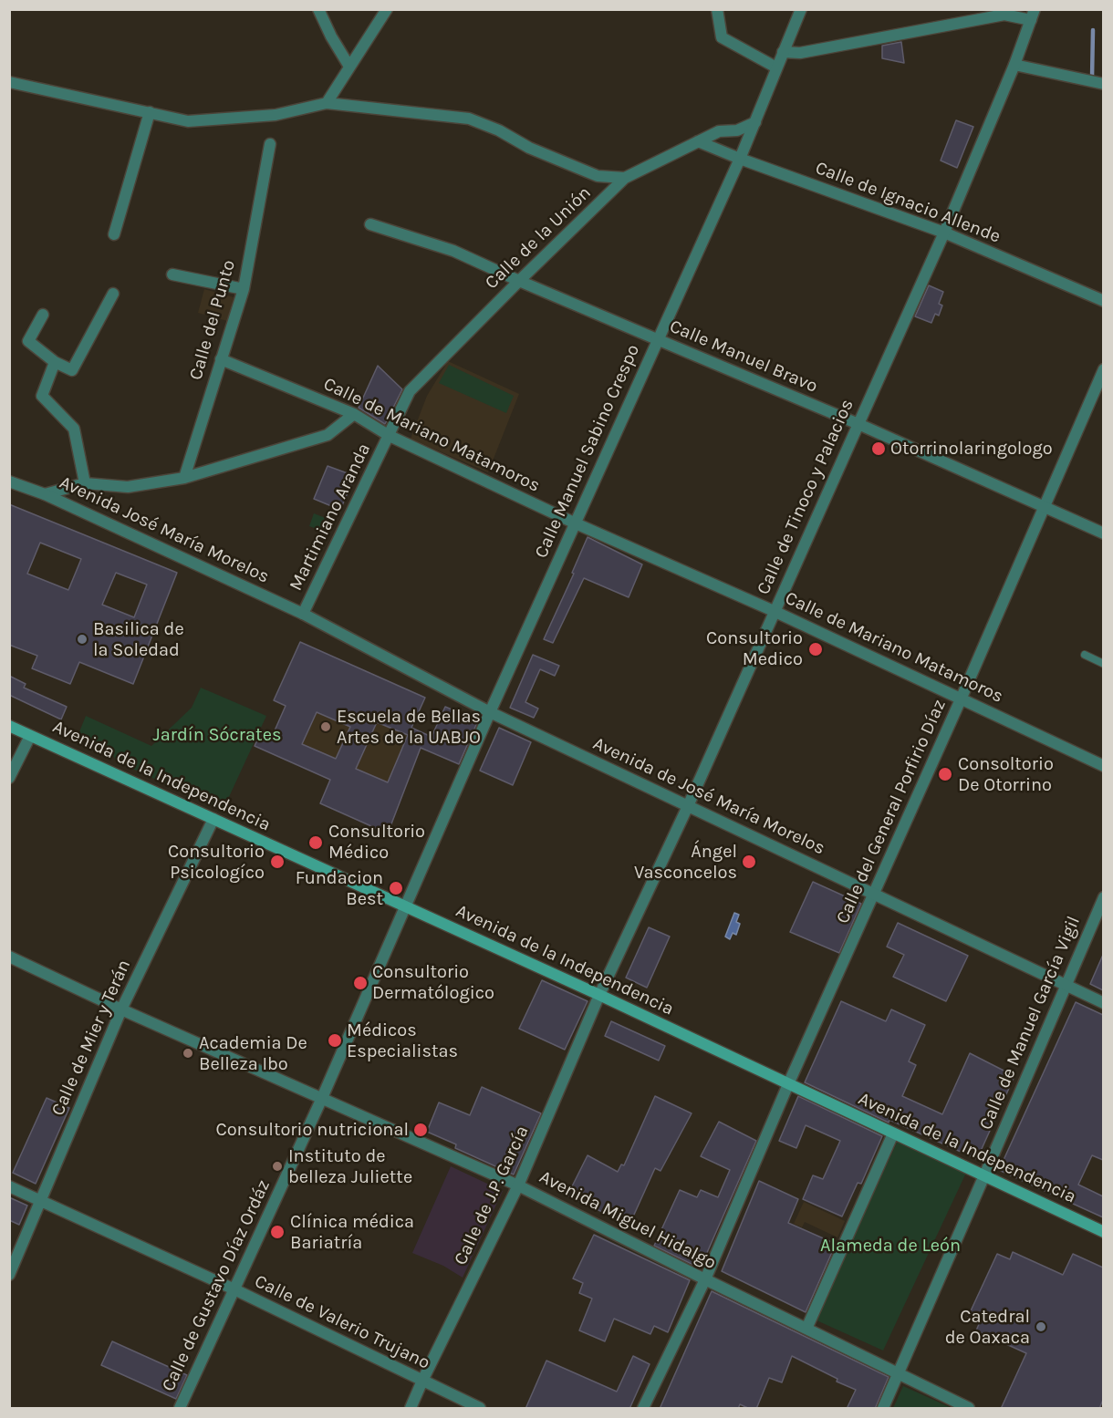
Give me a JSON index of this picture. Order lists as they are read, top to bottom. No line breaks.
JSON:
{"streets":{"main road":["Avenida de la Independencia"],"street":["Calle de Ignacio Allende","Calle de la Unión","Calle del Punto","Calle Manuel Bravo","Calle de Mariano Matamoros","Calle Manuel Sabino Crespo","Calle de Tinoco y Palacios","Martimiano Aranda","Avenida José María Morelos","Avenida de José María Morelos","Calle del General Porfirio Díaz","Calle de Manuel García Vigil","Calle de Mier y Terán","Calle de J.P. García","Avenida Miguel Hidalgo","Calle de Gustavo Díaz Ordáz","Calle de Valerio Trujano"]},"crossings":[["Calle de Ignacio Allende","Calle de la Unión"],["Calle de Ignacio Allende","Calle Manuel Sabino Crespo"],["Calle de Ignacio Allende","Calle de Tinoco y Palacios"],["Calle de la Unión","Calle Manuel Bravo"],["Calle de la Unión","Calle de Mariano Matamoros"],["Calle de la Unión","Calle Manuel Sabino Crespo"],["Calle de la Unión","Martimiano Aranda"],["Calle del Punto","Calle de Mariano Matamoros"],["Calle Manuel Bravo","Calle Manuel Sabino Crespo"],["Calle Manuel Bravo","Calle de Tinoco y Palacios"],["Calle Manuel Bravo","Calle del General Porfirio Díaz"],["Calle de Mariano Matamoros","Calle Manuel Sabino Crespo"],["Calle de Mariano Matamoros","Calle de Tinoco y Palacios"],["Calle de Mariano Matamoros","Martimiano Aranda"],["Calle de Mariano Matamoros","Calle del General Porfirio Díaz"],["Calle Manuel Sabino Crespo","Avenida de la Independencia"],["Calle Manuel Sabino Crespo","Avenida de José María Morelos"],["Calle Manuel Sabino Crespo","Calle de Gustavo Díaz Ordáz"],["Calle de Tinoco y Palacios","Avenida de la Independencia"],["Calle de Tinoco y Palacios","Avenida de José María Morelos"],["Calle de Tinoco y Palacios","Calle de J.P. García"],["Martimiano Aranda","Avenida José María Morelos"],["Martimiano Aranda","Avenida de José María Morelos"],["Avenida José María Morelos","Avenida de José María Morelos"],["Avenida de la Independencia","Calle del General Porfirio Díaz"],["Avenida de la Independencia","Calle de Manuel García Vigil"],["Avenida de la Independencia","Calle de Mier y Terán"],["Avenida de la Independencia","Calle de J.P. García"],["Avenida de la Independencia","Calle de Gustavo Díaz Ordáz"],["Avenida de José María Morelos","Calle del General Porfirio Díaz"],["Avenida de José María Morelos","Calle de Manuel García Vigil"],["Calle del General Porfirio Díaz","Avenida Miguel Hidalgo"],["Calle de Manuel García Vigil","Avenida Miguel Hidalgo"],["Calle de Mier y Terán","Avenida Miguel Hidalgo"],["Calle de Mier y Terán","Calle de Valerio Trujano"],["Calle de J.P. García","Avenida Miguel Hidalgo"],["Calle de J.P. García","Calle de Valerio Trujano"],["Avenida Miguel Hidalgo","Calle de Gustavo Díaz Ordáz"],["Calle de Gustavo Díaz Ordáz","Calle de Valerio Trujano"]],"parks":["Jardín Sócrates","Alameda de León"],"places":["Otorrinolaringologo","Basilica de la Soledad","Consultorio Medico","Escuela de Bellas Artes de la UABJO","Consoltorio De Otorrino","Consultorio Médico","Consultorio Psicologíco","Ángel Vasconcelos","Fundacion Best","Consultorio Dermatólogico","Médicos Especialistas","Academia De Belleza Ibo","Consultorio nutricional","Instituto de belleza Juliette","Clínica médica Bariatría","Catedral de Oaxaca"]}
